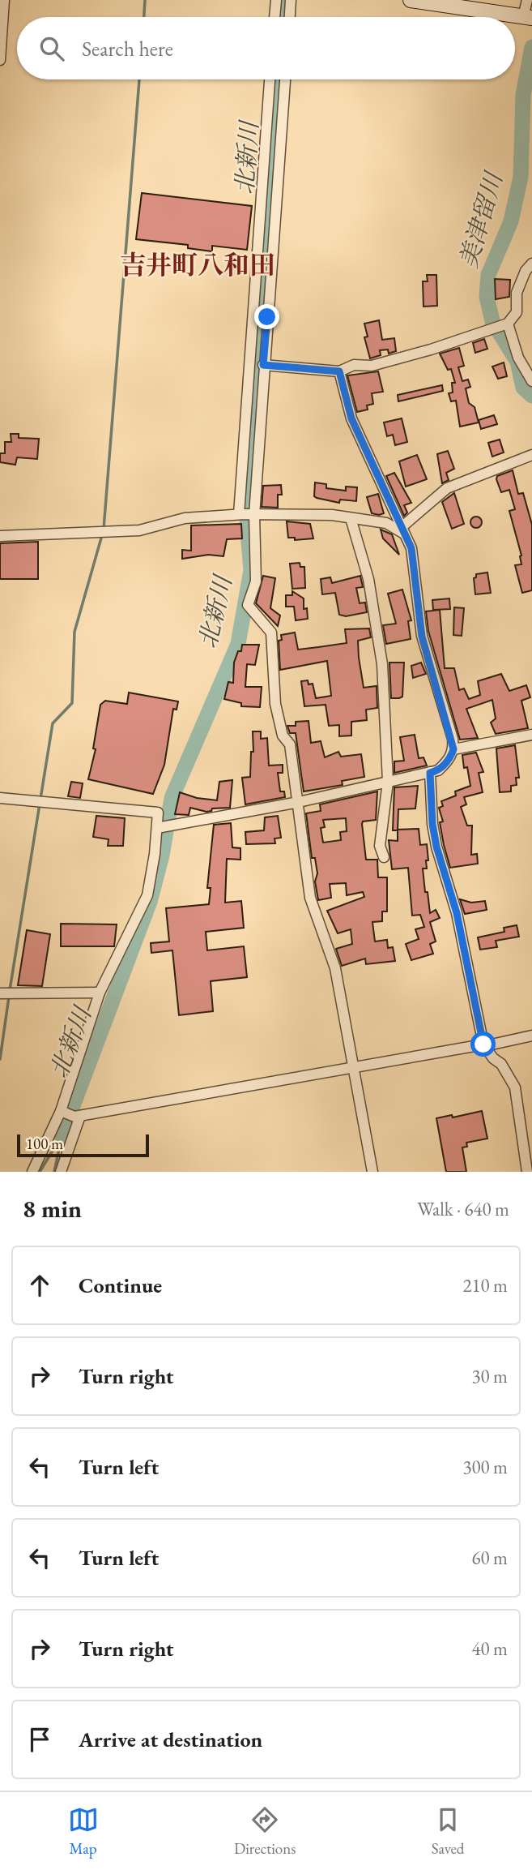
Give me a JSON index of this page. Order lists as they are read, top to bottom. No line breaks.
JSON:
{"districts":["吉井町八和田"],"water":["北新川","美津留川"],"scale_bar":"100 m","page":{"search":"Search here","scale":"100 m","heading":["8 min","Walk · 640 m"],"list":[["Continue","210 m"],["Turn right","30 m"],["Turn left","300 m"],["Turn left","60 m"],["Turn right","40 m"],"Arrive at destination"],"nav":["Map","Directions","Saved"]}}
